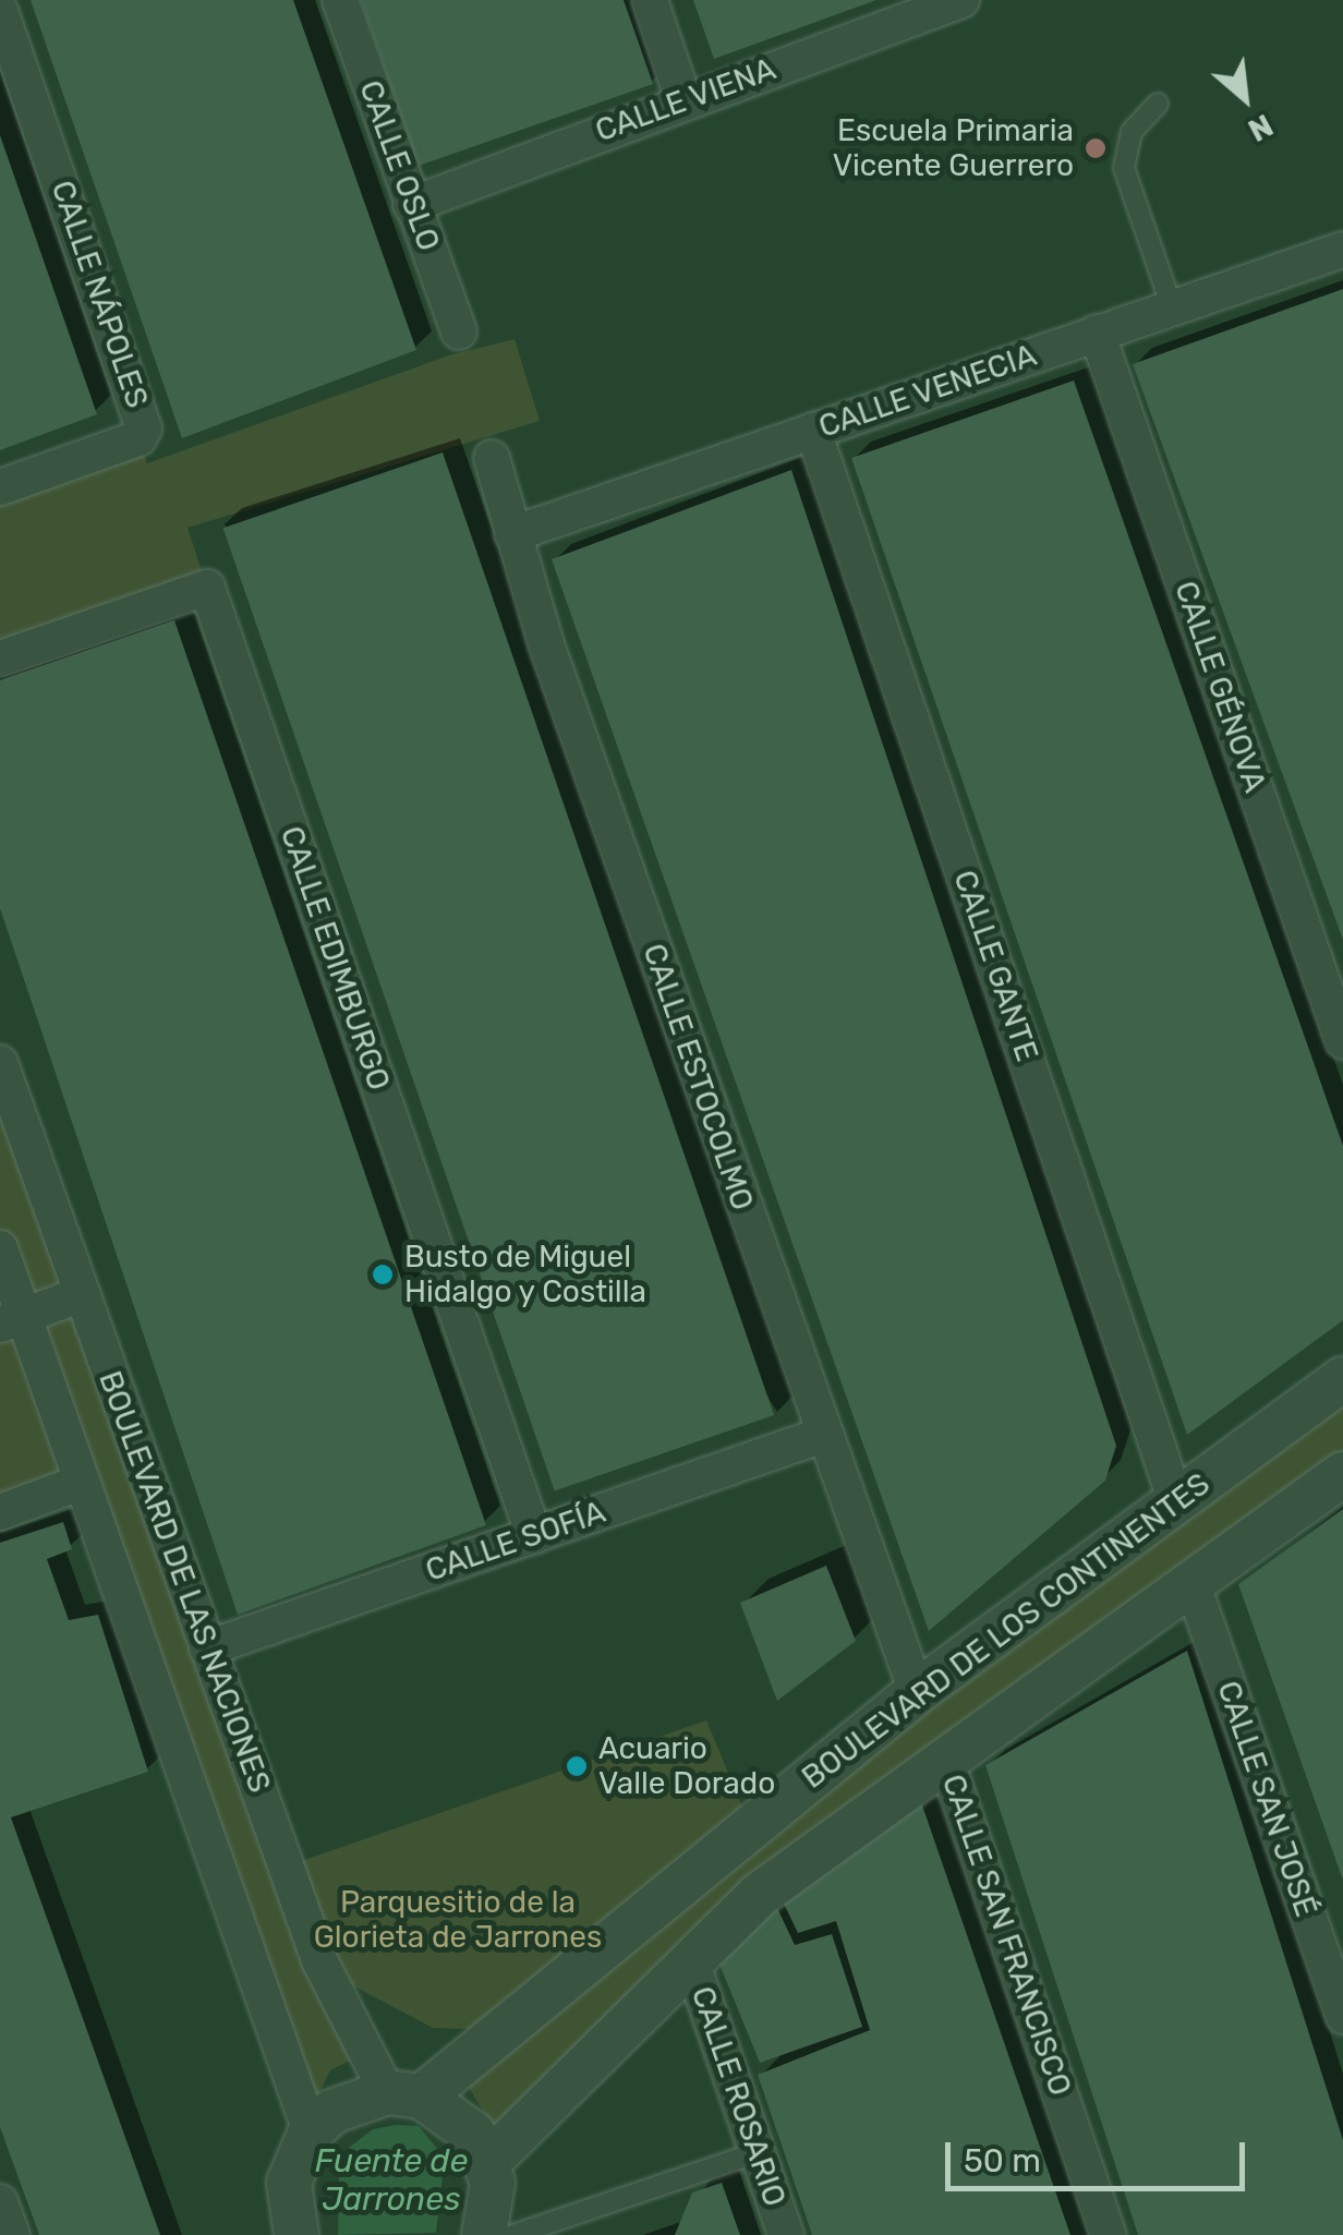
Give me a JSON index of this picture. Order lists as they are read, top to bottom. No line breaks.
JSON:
{"streets":{"street":["CALLE VIENA","CALLE OSLO","CALLE NÁPOLES","CALLE VENECIA","CALLE GÉNOVA","CALLE EDIMBURGO","CALLE GANTE","CALLE ESTOCOLMO","CALLE SOFÍA","BOULEVARD DE LAS NACIONES","BOULEVARD DE LOS CONTINENTES","CALLE SAN JOSÉ","CALLE SAN FRANCISCO","CALLE ROSARIO"]},"crossings":[["CALLE VIENA","CALLE OSLO"],["CALLE VENECIA","CALLE GÉNOVA"],["CALLE VENECIA","CALLE GANTE"],["CALLE VENECIA","CALLE ESTOCOLMO"],["CALLE EDIMBURGO","CALLE SOFÍA"],["CALLE GANTE","BOULEVARD DE LOS CONTINENTES"],["CALLE ESTOCOLMO","CALLE SOFÍA"],["CALLE ESTOCOLMO","BOULEVARD DE LOS CONTINENTES"],["CALLE SOFÍA","BOULEVARD DE LAS NACIONES"],["BOULEVARD DE LAS NACIONES","BOULEVARD DE LOS CONTINENTES"],["BOULEVARD DE LOS CONTINENTES","CALLE SAN JOSÉ"],["BOULEVARD DE LOS CONTINENTES","CALLE SAN FRANCISCO"],["BOULEVARD DE LOS CONTINENTES","CALLE ROSARIO"]],"water":["Fuente de Jarrones"],"parks":["Parquesitio de la Glorieta de Jarrones"],"places":["Escuela Primaria Vicente Guerrero","Busto de Miguel Hidalgo y Costilla","Acuario Valle Dorado"],"scale_bar":"50 m","north":"bottom right"}
